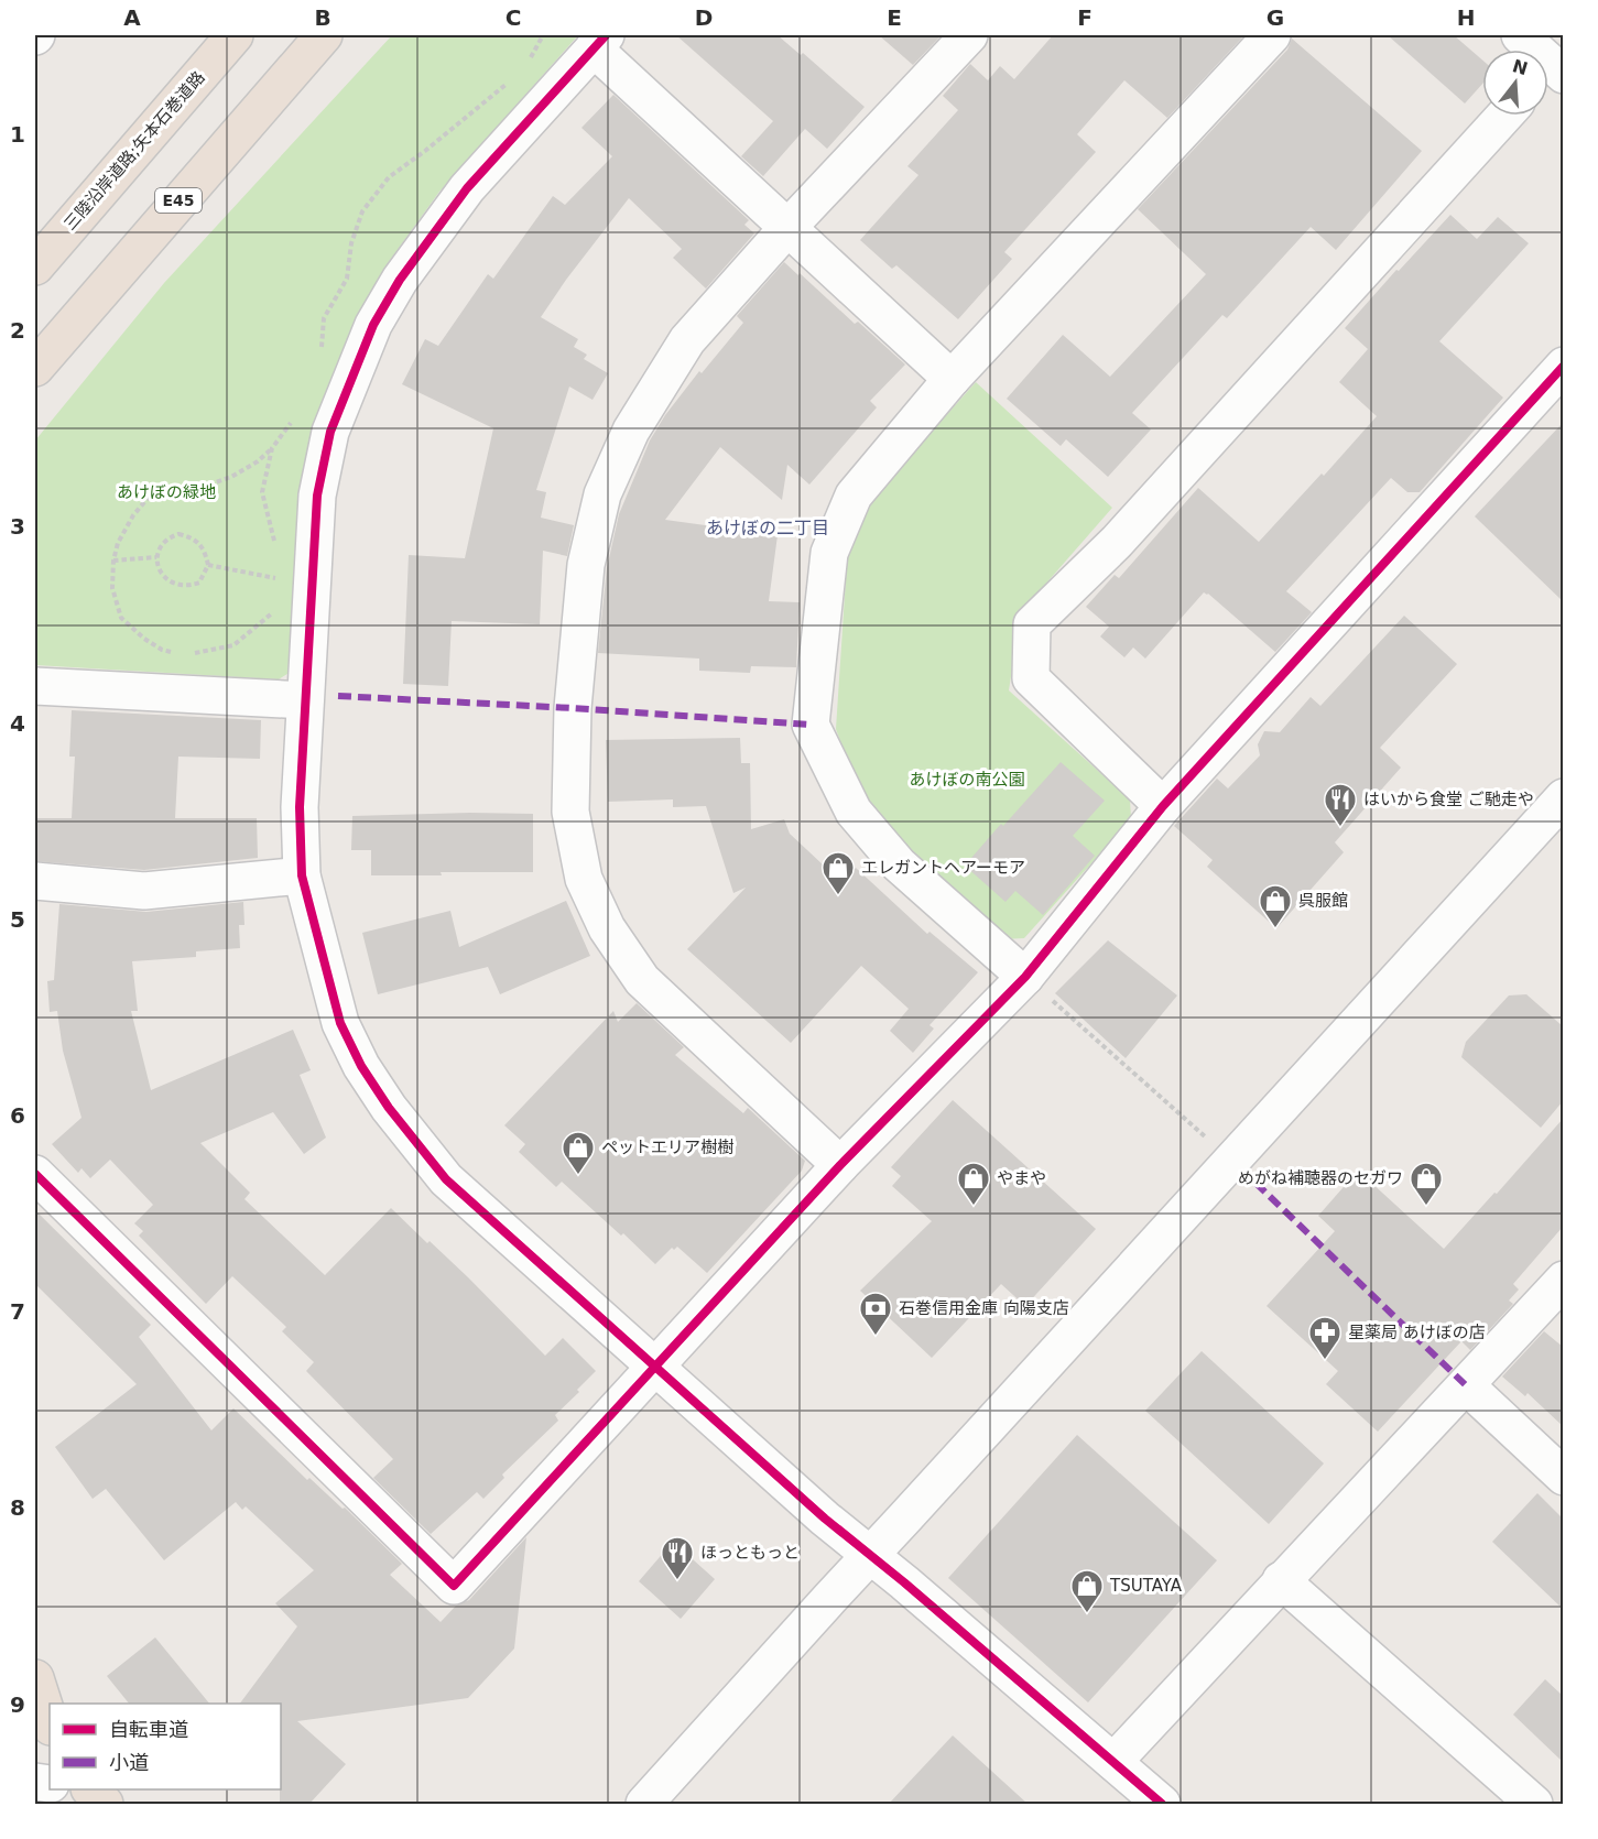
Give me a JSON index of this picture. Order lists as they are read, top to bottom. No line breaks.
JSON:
{"streets":{"highway":["三陸沿岸道路;矢本石巻道路","E45"]},"districts":["あけぼの二丁目"],"parks":["あけぼの緑地","あけぼの南公園"],"places":{"restaurant":["はいから食堂 ご馳走や","ほっともっと"],"shop":["エレガントヘアーモア","呉服館","ペットエリア樹樹","やまや","めがね補聴器のセガワ","TSUTAYA"],"bank":["石巻信用金庫 向陽支店"],"pharmacy":["星薬局 あけぼの店"]},"legend":["自転車道","小道"],"north":"top","grid":{"columns":["A","B","C","D","E","F","G","H"],"rows":["1","2","3","4","5","6","7","8","9"]}}
